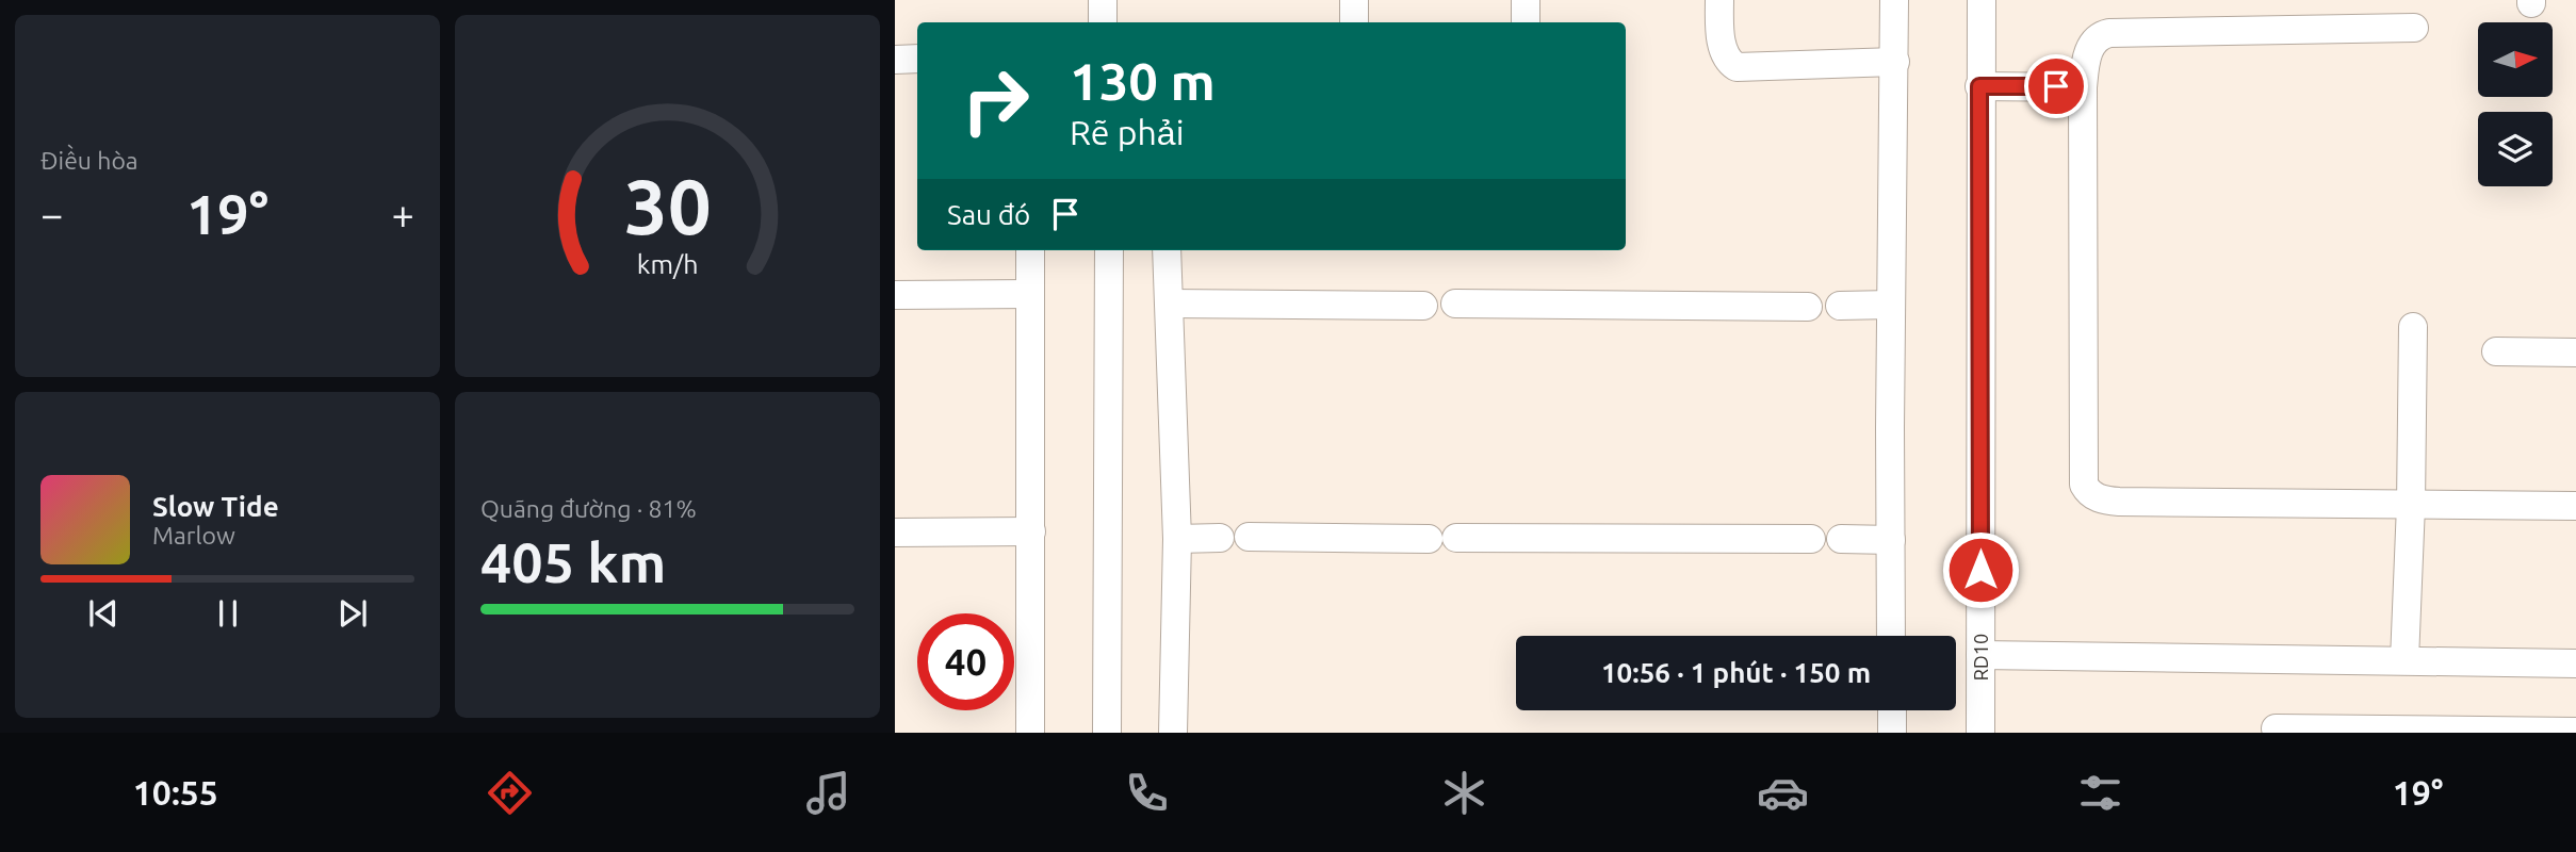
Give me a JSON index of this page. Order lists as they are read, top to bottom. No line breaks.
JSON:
{"streets":{"street":["RD10"]},"north":"right","page":{"tile":["Điều hòa",["Quãng đường · 81%","405 km"]],"turn":["130 m","Rẽ phải"],"then":"Sau đó","heat":["−","19°","+"],"song":["Slow Tide","Marlow"],"limit":"40","trip":"10:56 · 1 phút · 150 m","tabs":["10:55","19°"],"gauge":["30","km/h"]}}
